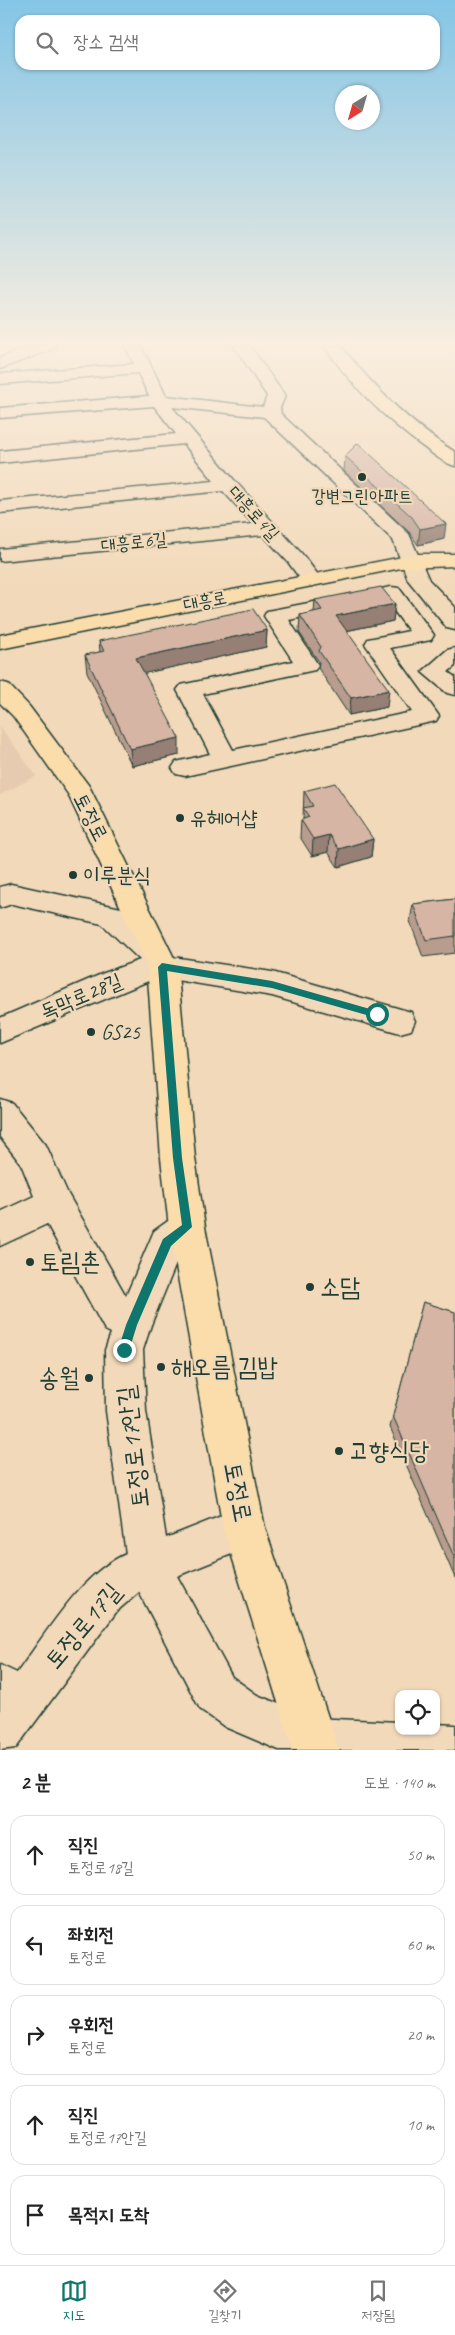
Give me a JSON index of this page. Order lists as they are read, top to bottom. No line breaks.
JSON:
{"streets":{"main road":["대흥로","토정로"],"street":["대흥로4길","대흥로6길","독막로28길","토정로17안길","토정로17길"]},"crossings":[["대흥로4길","대흥로6길"],["대흥로4길","대흥로"],["토정로","독막로28길"],["토정로","토정로17안길"],["토정로","토정로17길"],["토정로17안길","토정로17길"]],"places":["강변그린아파트","유헤어샵","이루분식","GS25","토림촌","소담","해오름 김밥","송월","고향식당"],"north":"bottom left","page":{"search":"장소 검색","heading":["2 분","도보 · 140 m"],"list":[["직진","토정로18길","50 m"],["좌회전","토정로","60 m"],["우회전","토정로","20 m"],["직진","토정로17안길","10 m"],"목적지 도착"],"nav":["지도","길찾기","저장됨"]}}
